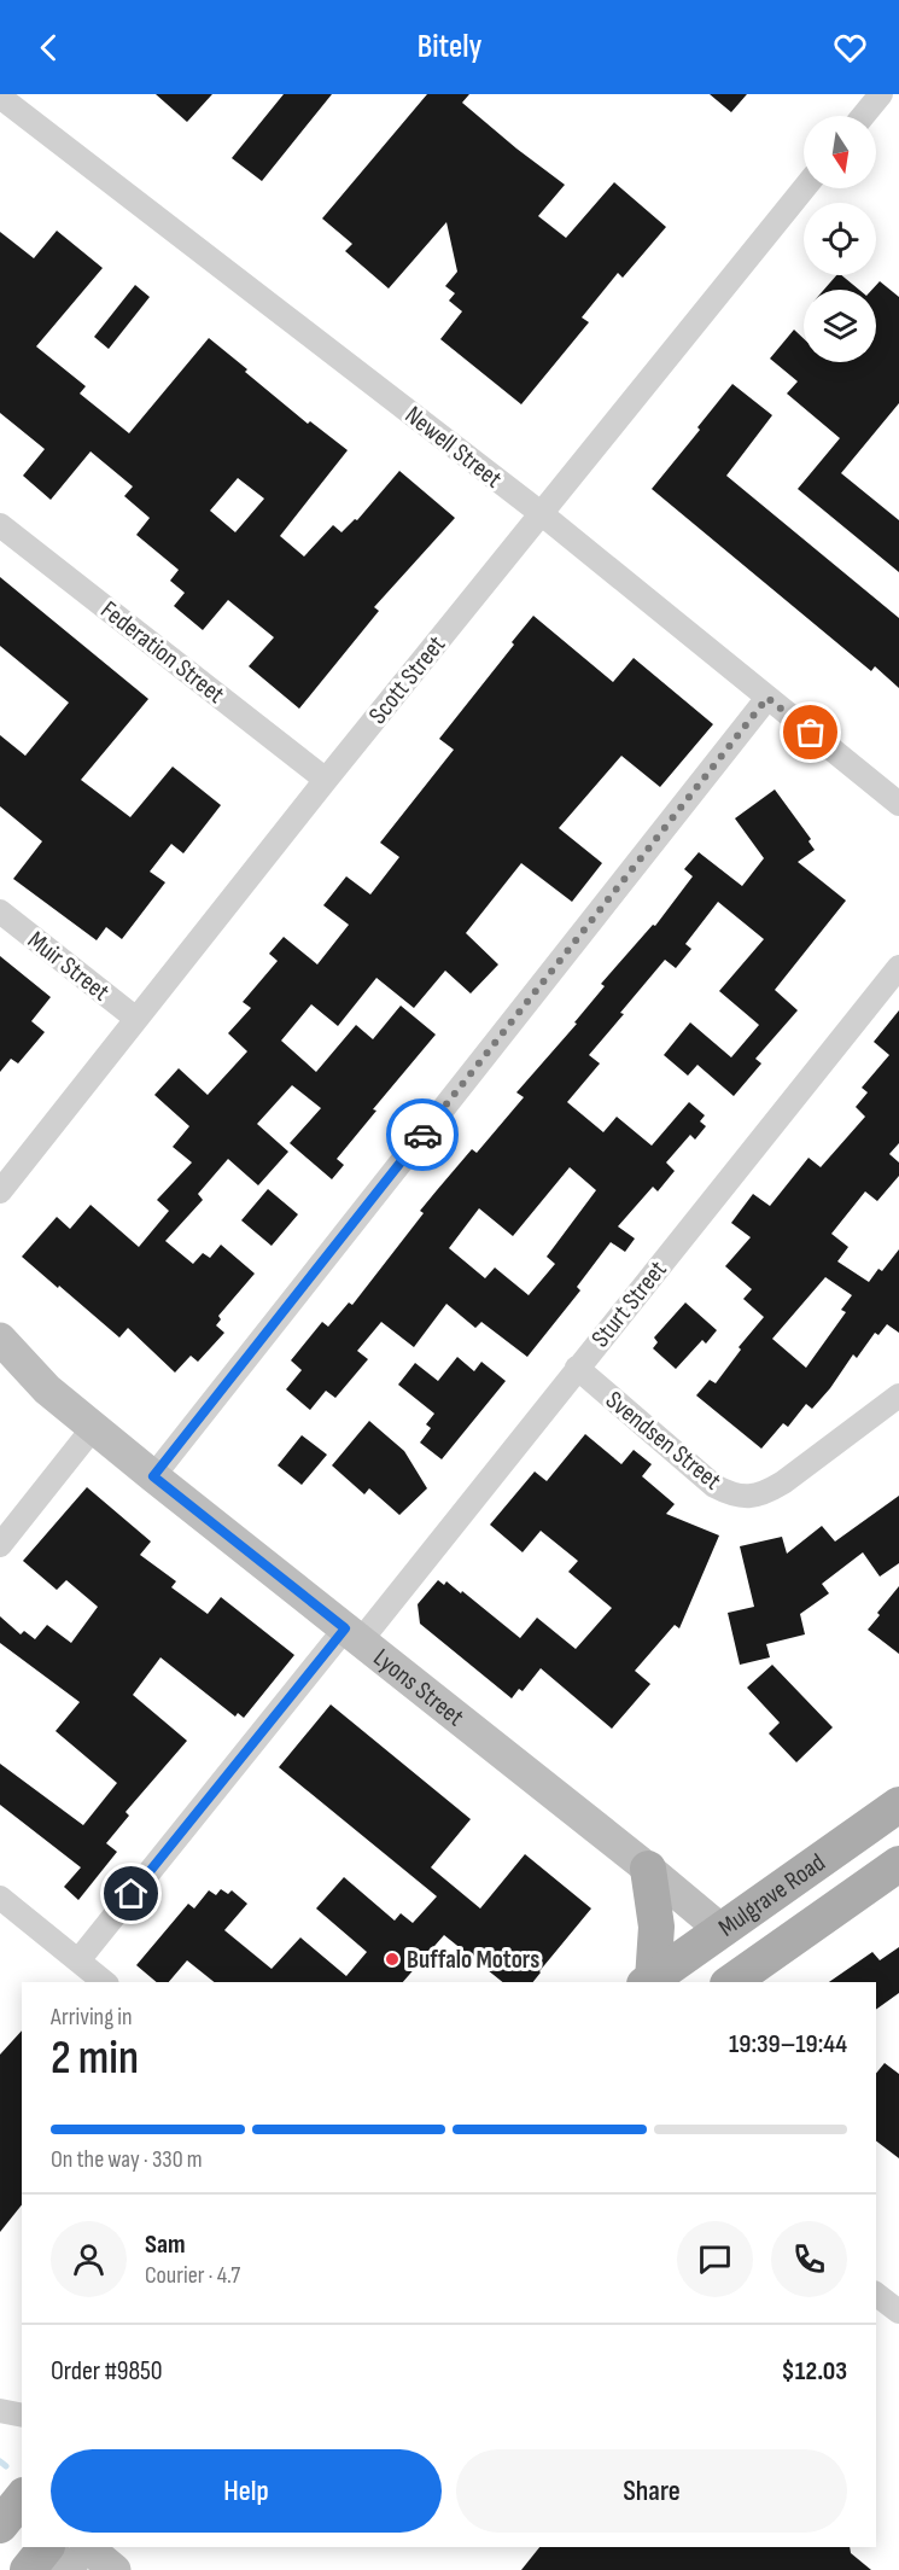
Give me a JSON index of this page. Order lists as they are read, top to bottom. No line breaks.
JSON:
{"streets":{"main road":["Mulgrave Road"],"street":["Newell Street","Federation Street","Scott Street","Muir Street","Sturt Street","Svendsen Street","Lyons Street"]},"crossings":[["Newell Street","Scott Street"],["Federation Street","Scott Street"],["Scott Street","Muir Street"],["Sturt Street","Svendsen Street"],["Sturt Street","Lyons Street"],["Lyons Street","Mulgrave Road"]],"places":["Buffalo Motors"],"north":"bottom","page":{"header":"Bitely","heading":["2 min","Arriving in","19:39–19:44"],"panel":["Sam","Courier · 4.7","Order #9850","$12.03"],"bar":"On the way · 330 m","buttons":["Help","Share"]}}
